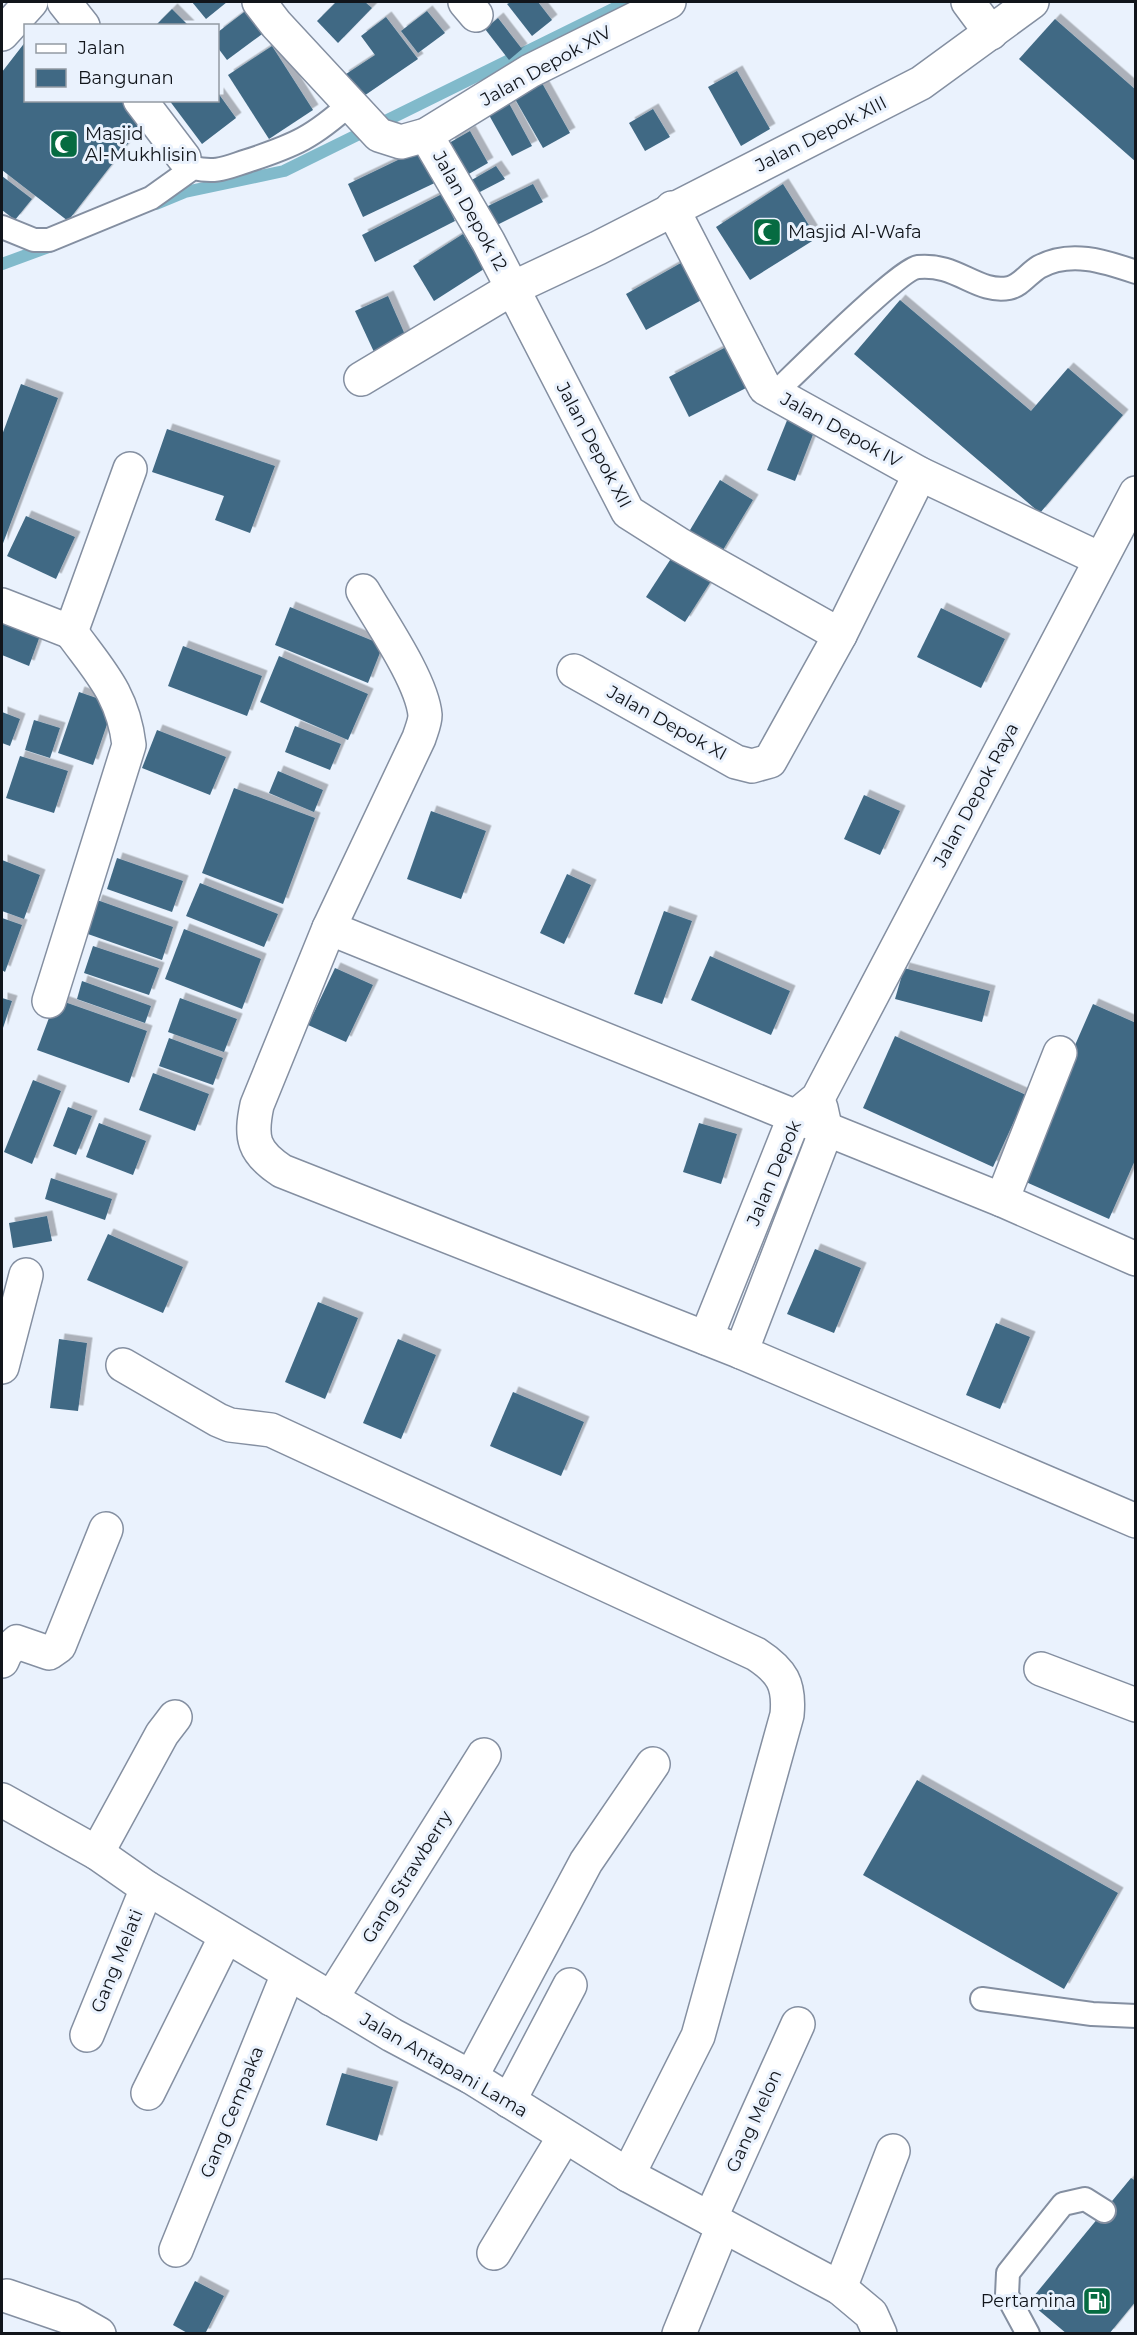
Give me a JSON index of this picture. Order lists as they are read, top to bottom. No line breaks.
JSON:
{"streets":{"street":["Jalan Depok XIV","Jalan Depok XIII","Jalan Depok 12","Jalan Depok IV","Jalan Depok XII","Jalan Depok XI","Jalan Depok Raya","Jalan Depok","Gang Strawberry","Gang Melati","Jalan Antapani Lama","Gang Cempaka","Gang Melon"]},"crossings":[["Jalan Depok XIV","Jalan Depok 12"],["Jalan Depok XIII","Jalan Depok 12"],["Jalan Depok XIII","Jalan Depok IV"],["Jalan Depok XIII","Jalan Depok XII"],["Jalan Depok 12","Jalan Depok XII"],["Jalan Depok IV","Jalan Depok Raya"],["Jalan Depok XII","Jalan Depok XI"],["Jalan Depok Raya","Jalan Depok"],["Gang Strawberry","Jalan Antapani Lama"],["Gang Melati","Jalan Antapani Lama"],["Jalan Antapani Lama","Gang Cempaka"],["Jalan Antapani Lama","Gang Melon"]],"places":{"mosque":["Masjid Al-Mukhlisin","Masjid Al-Wafa"],"fuel station":["Pertamina"]},"legend":["Jalan","Bangunan"]}
